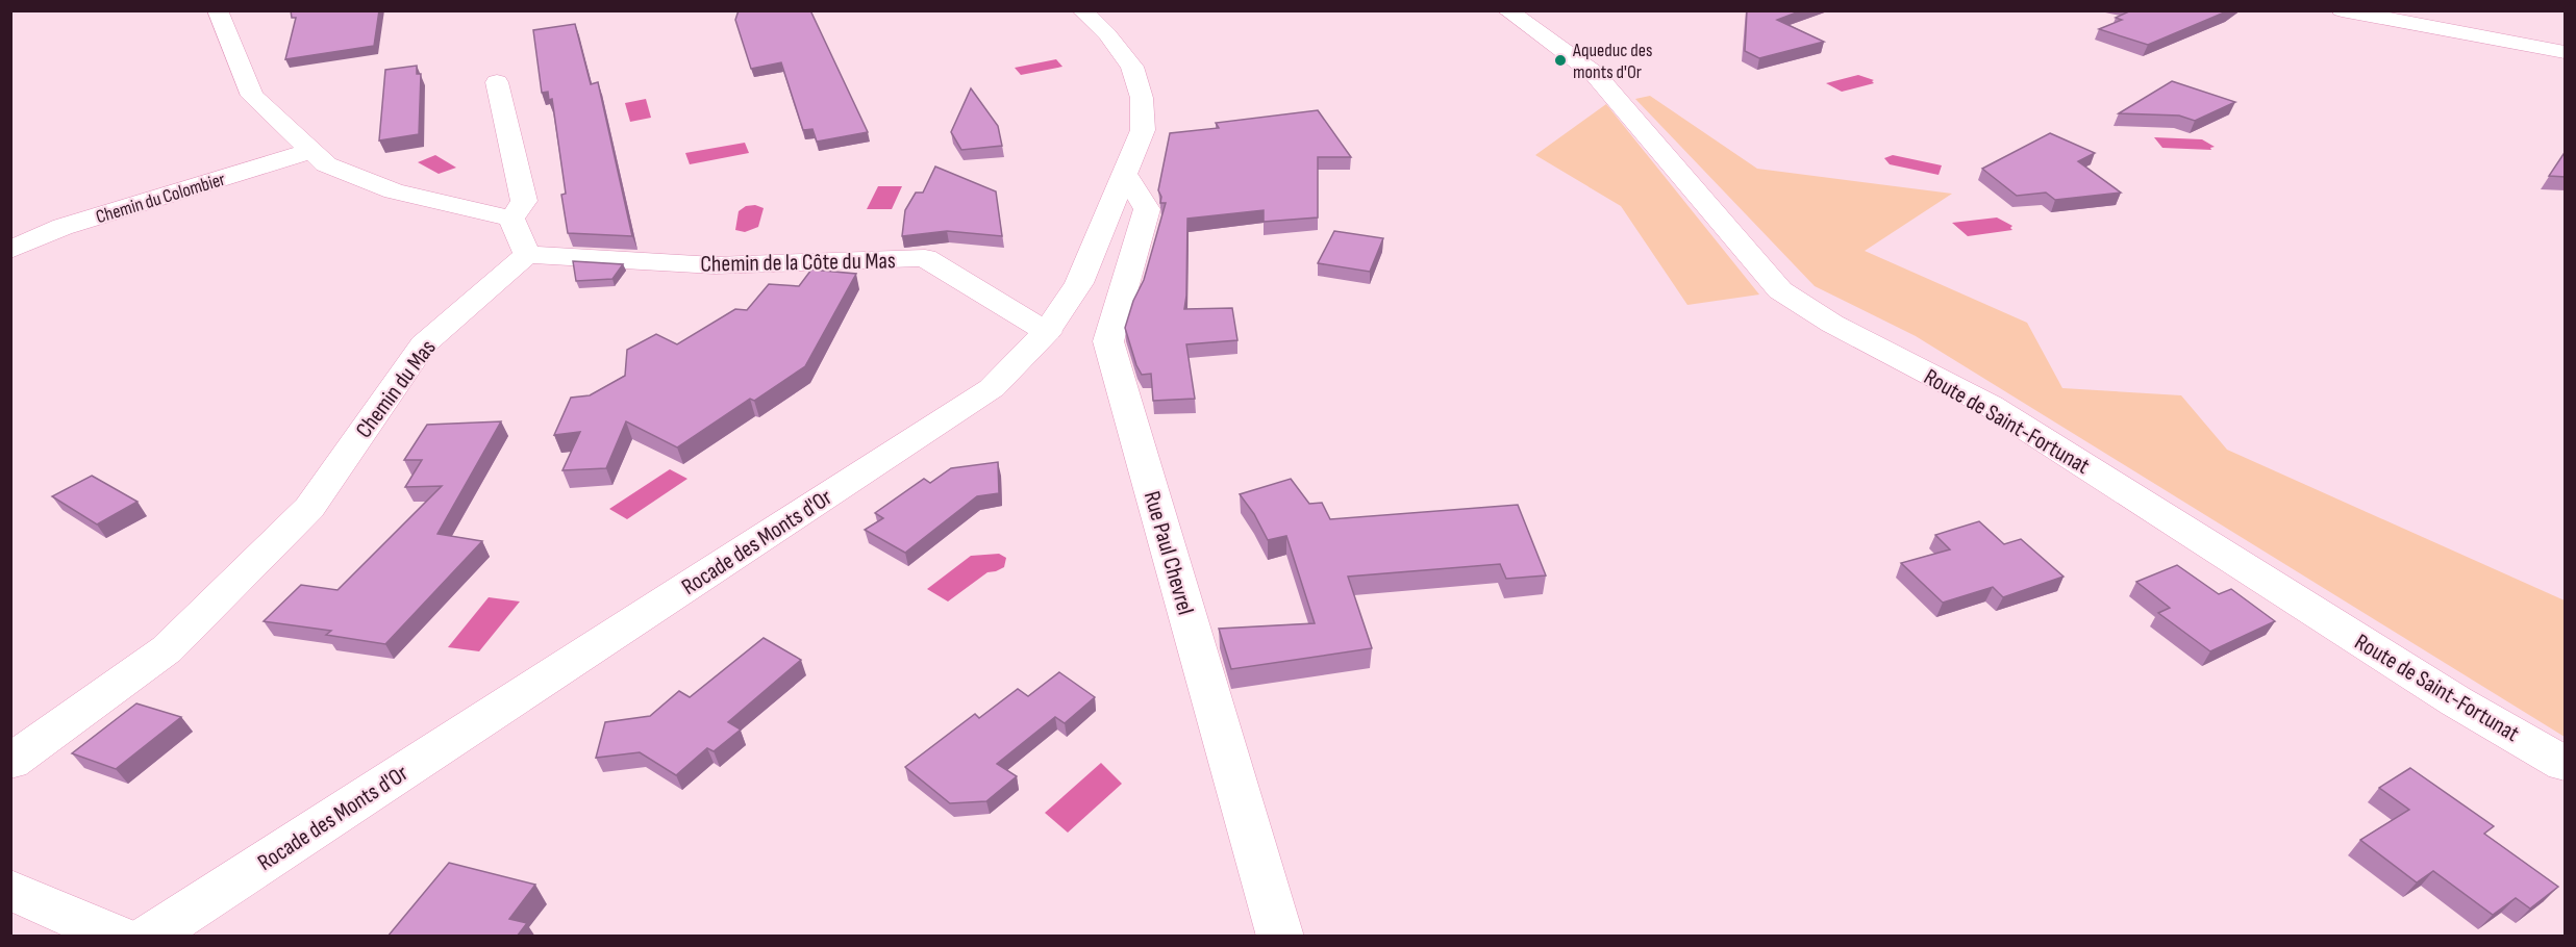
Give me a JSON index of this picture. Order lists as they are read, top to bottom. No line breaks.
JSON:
{"streets":{"street":["Chemin du Colombier","Chemin de la Côte du Mas","Chemin du Mas","Route de Saint-Fortunat","Rocade des Monts d'Or","Rue Paul Chevrel"]},"crossings":[["Chemin de la Côte du Mas","Chemin du Mas"],["Chemin de la Côte du Mas","Rocade des Monts d'Or"],["Rocade des Monts d'Or","Rue Paul Chevrel"]],"places":["Aqueduc des monts d'Or"]}
